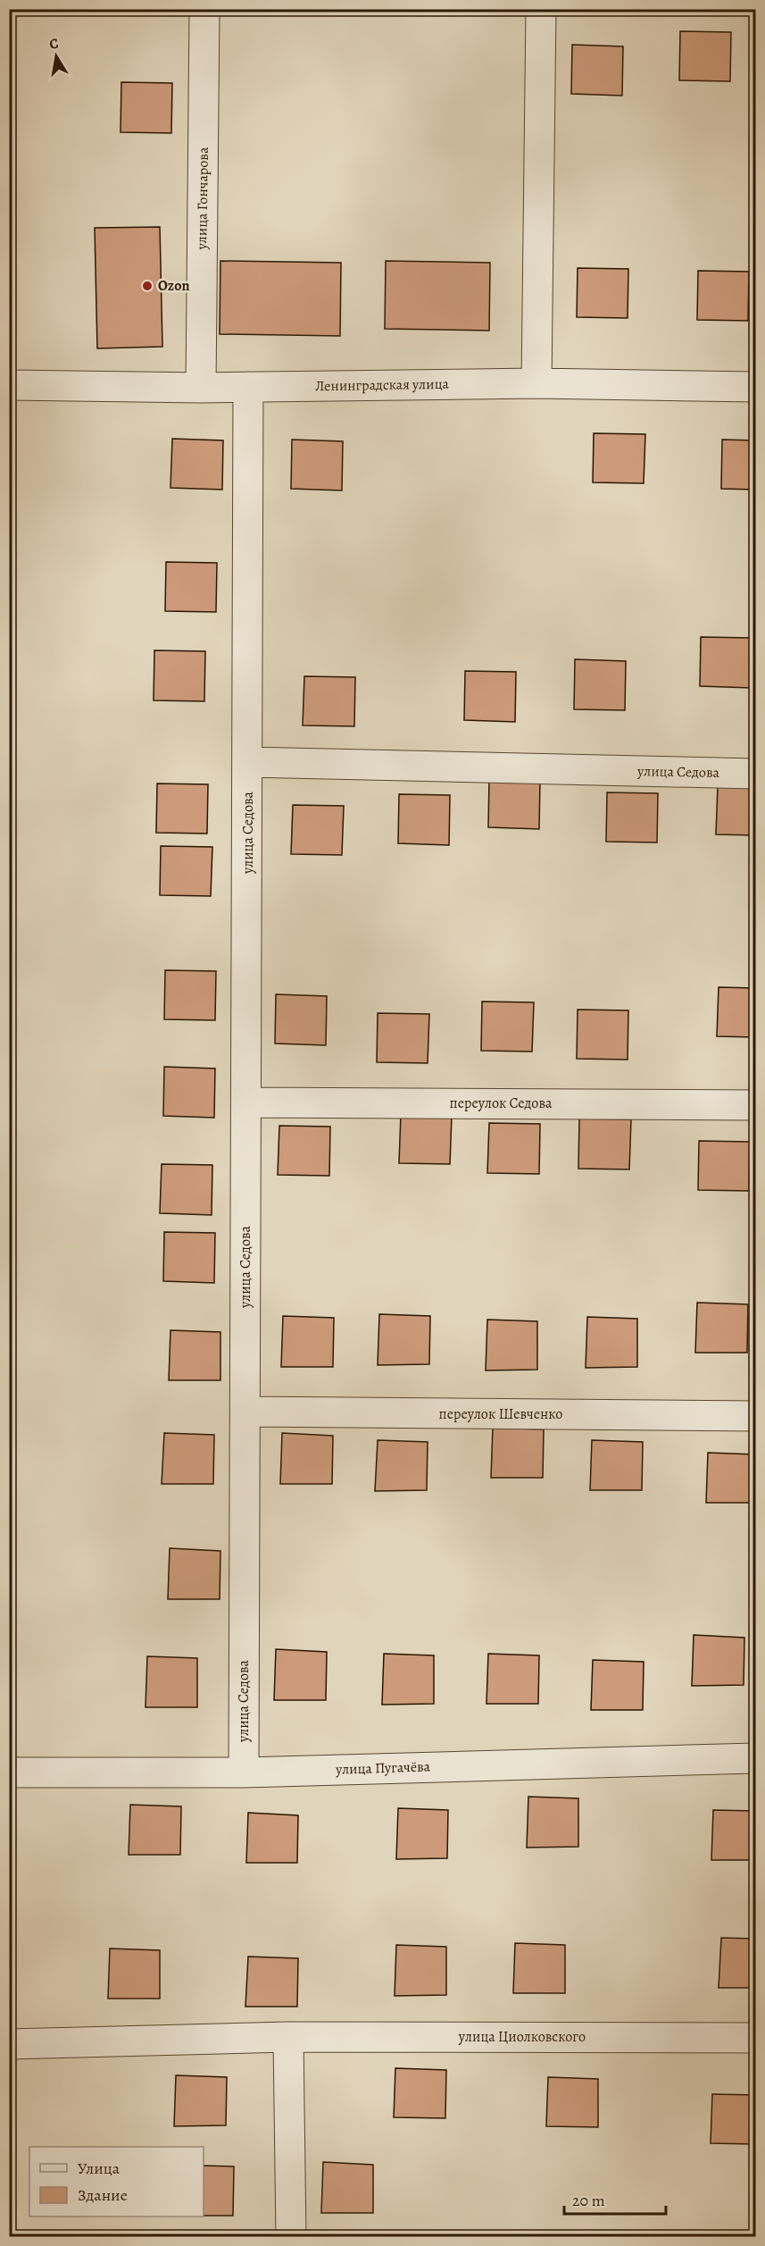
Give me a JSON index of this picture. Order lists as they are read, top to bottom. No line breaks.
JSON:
{"streets":{"street":["улица Гончарова","Ленинградская улица","улица Седова","переулок Седова","переулок Шевченко","улица Пугачёва","улица Циолковского"]},"crossings":[["улица Гончарова","Ленинградская улица"],["Ленинградская улица","улица Седова"],["улица Седова","переулок Седова"],["улица Седова","переулок Шевченко"],["улица Седова","улица Пугачёва"]],"places":["Ozon"],"legend":["Улица","Здание"],"scale_bar":"20 m","north":"top"}
